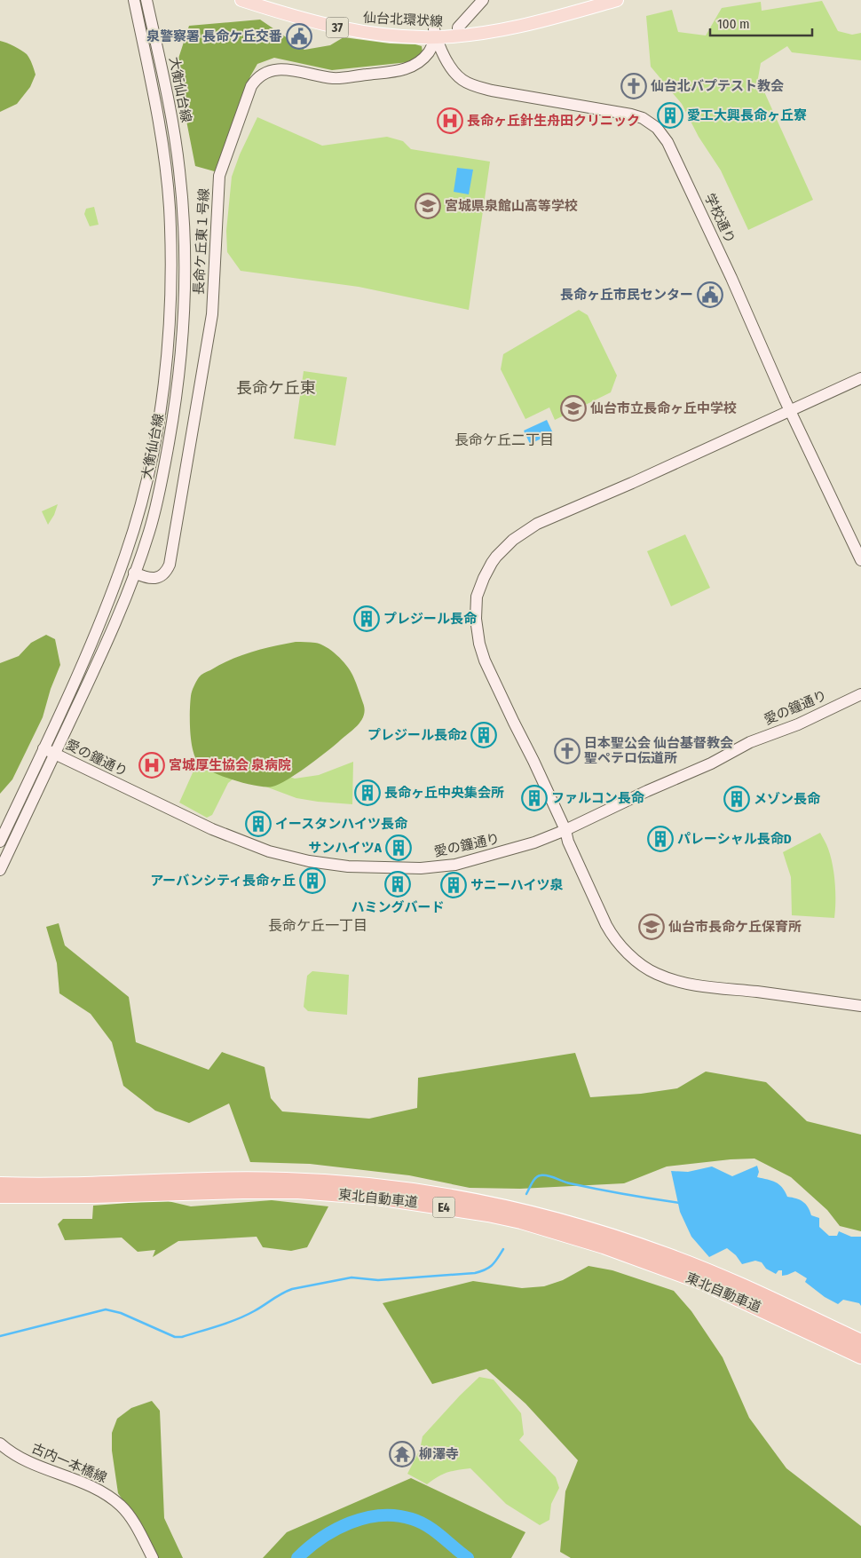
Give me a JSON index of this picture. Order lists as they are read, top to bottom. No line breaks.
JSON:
{"streets":{"highway":["東北自動車道","E4"],"main road":["仙台北環状線","37"],"street":["大衡仙台線","学校通り","長命ケ丘東１号線","愛の鐘通り","古内一本橋線"]},"crossings":[["仙台北環状線","学校通り"],["仙台北環状線","長命ケ丘東１号線"],["大衡仙台線","長命ケ丘東１号線"],["大衡仙台線","愛の鐘通り"],["学校通り","長命ケ丘東１号線"]],"districts":["長命ケ丘東","長命ケ丘二丁目","長命ケ丘一丁目"],"places":{"public building":["泉警察署 長命ケ丘交番","長命ヶ丘市民センター"],"church":["仙台北バプテスト教会","日本聖公会 仙台基督教会 聖ペテロ伝道所"],"building":["愛工大興長命ヶ丘寮","プレジール長命","プレジール長命2","長命ヶ丘中央集会所","ファルコン長命","メゾン長命","イースタンハイツ長命","パレーシャル長命D","サンハイツA","アーバンシティ長命ヶ丘","ハミングバード","サニーハイツ泉"],"hospital":["長命ヶ丘針生舟田クリニック","宮城厚生協会 泉病院"],"school or university":["宮城県泉館山高等学校","仙台市立長命ヶ丘中学校","仙台市長命ケ丘保育所"],"temple":["柳澤寺"]},"scale_bar":"100 m"}
